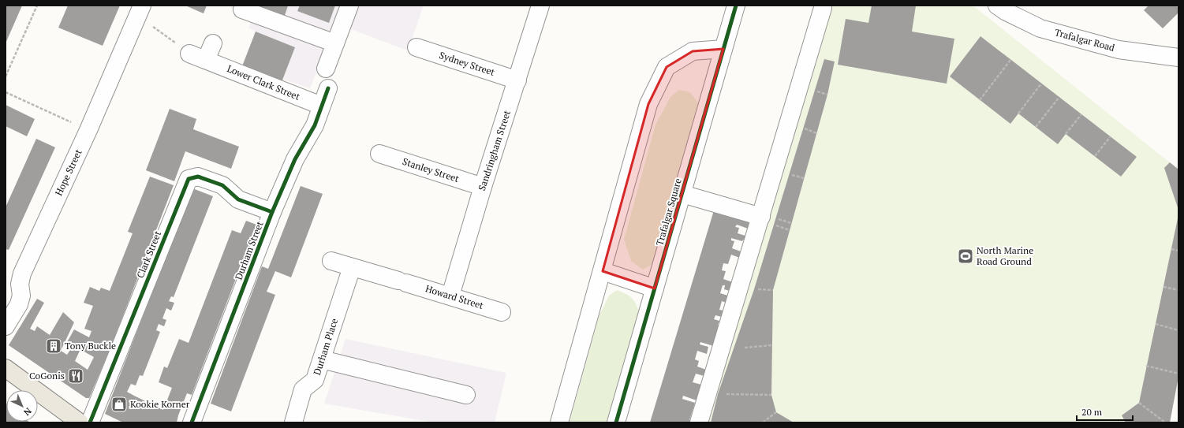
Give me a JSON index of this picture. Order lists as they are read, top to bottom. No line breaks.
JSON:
{"streets":{"street":["Trafalgar Road","Sydney Street","Lower Clark Street","Sandringham Street","Stanley Street","Hope Street","Trafalgar Square","Durham Street","Clark Street","Howard Street","Durham Place"]},"crossings":[["Sydney Street","Sandringham Street"],["Lower Clark Street","Durham Street"],["Sandringham Street","Stanley Street"],["Sandringham Street","Howard Street"],["Durham Street","Clark Street"],["Howard Street","Durham Place"]],"places":{"sports":["North Marine Road Ground"],"building":["Tony Buckle"],"restaurant":["CoGonis"],"shop":["Kookie Korner"]},"scale_bar":"20 m","north":"bottom right"}
